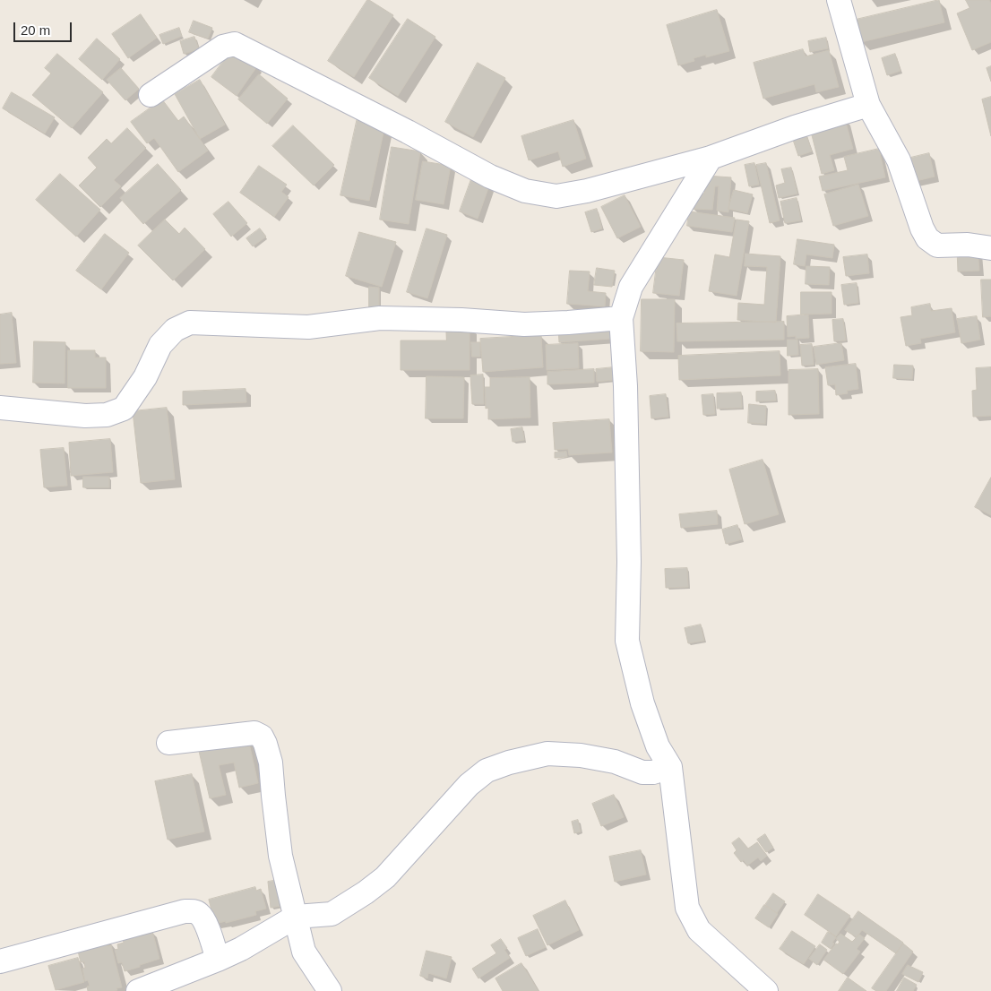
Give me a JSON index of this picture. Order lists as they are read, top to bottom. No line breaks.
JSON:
{"scale_bar":"20 m"}
